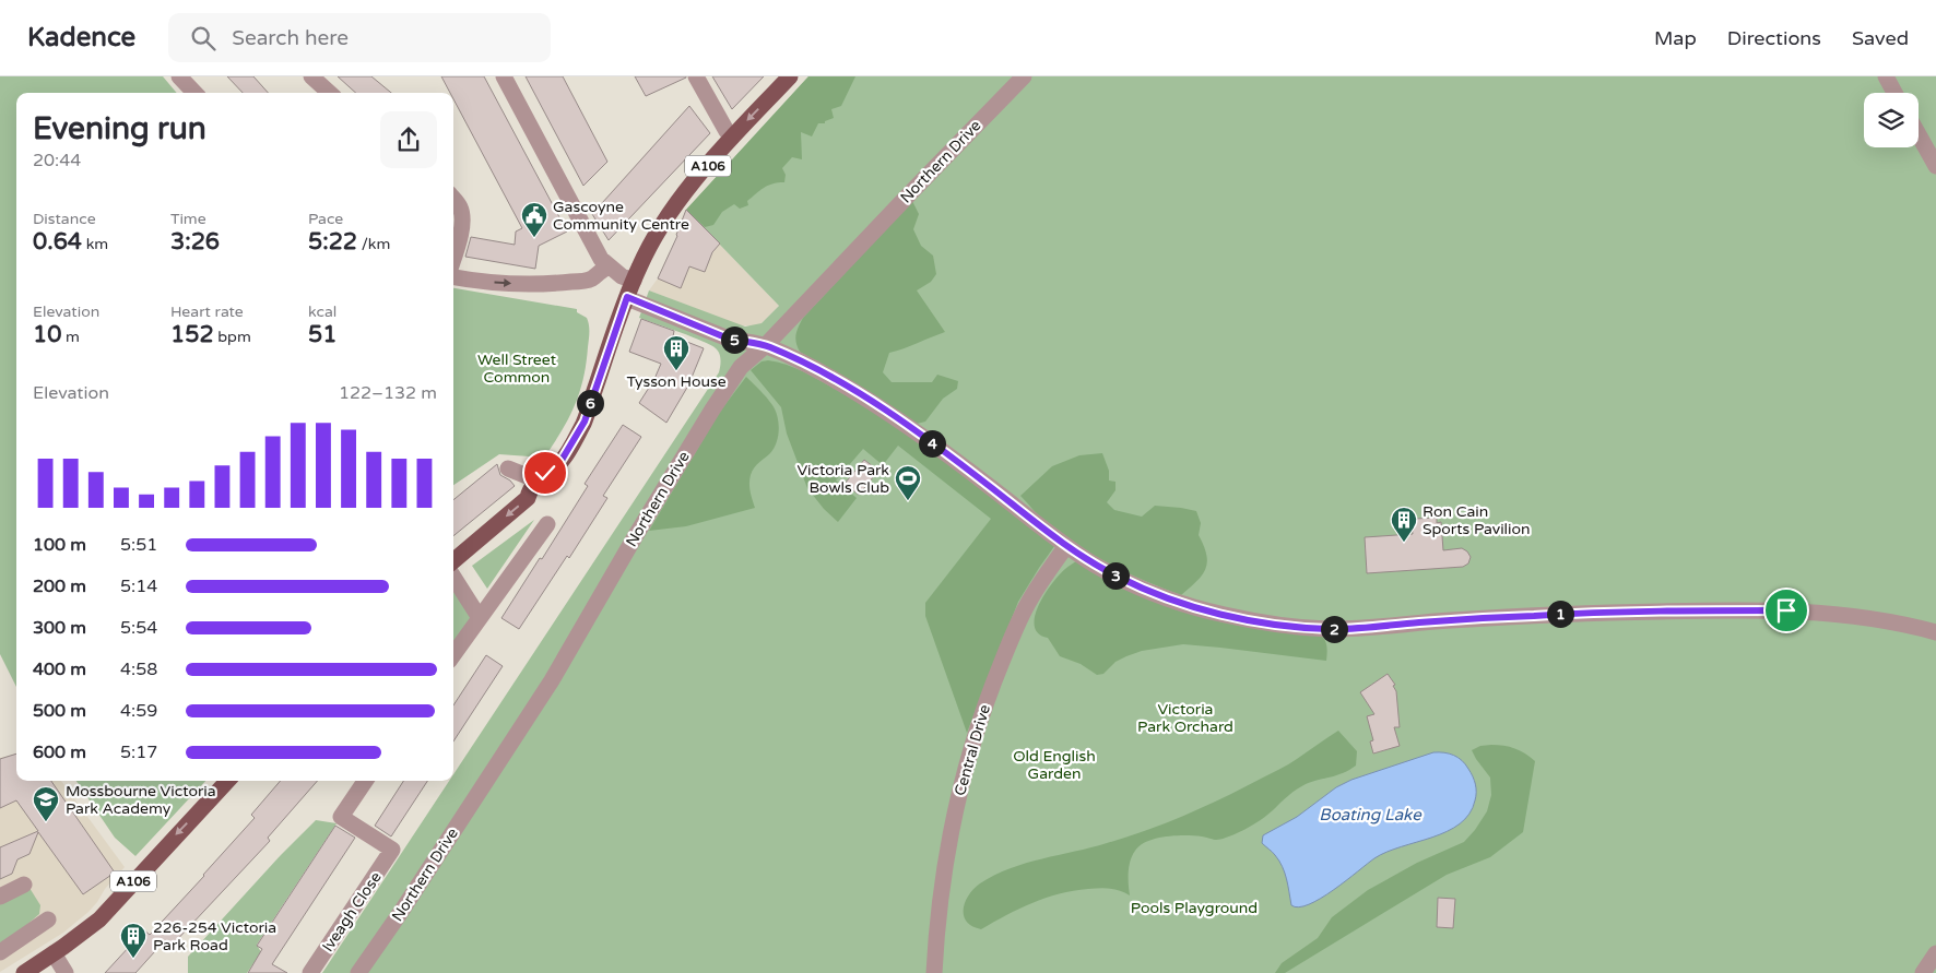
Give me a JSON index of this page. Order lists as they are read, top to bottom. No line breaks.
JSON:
{"streets":{"main road":["A106"],"street":["Northern Drive","Central Drive","Iveagh Close"]},"water":["Boating Lake"],"parks":["Well Street Common","Victoria Park Orchard","Old English Garden","Pools Playground"],"places":{"public building":["Gascoyne Community Centre"],"building":["Tysson House","Ron Cain Sports Pavilion","226-254 Victoria Park Road"],"sports":["Victoria Park Bowls Club"],"school or university":["Mossbourne Victoria Park Academy"]},"page":{"header":"Kadence","search":"Search here","nav":["Map","Directions","Saved"],"heading":["Evening run","20:44"],"stats":[["Distance","0.64 km"],["Time","3:26"],["Pace","5:22 /km"],["Elevation","10 m"],["Heart rate","152 bpm"],["kcal","51"]],"pins":["5","6","4","3","1","2"],"chart":["Elevation","122–132 m"],"list":[{"name":"100 m","note":"5:51"},{"name":"200 m","note":"5:14"},{"name":"300 m","note":"5:54"},{"name":"400 m","note":"4:58"},{"name":"500 m","note":"4:59"},{"name":"600 m","note":"5:17"}]}}
